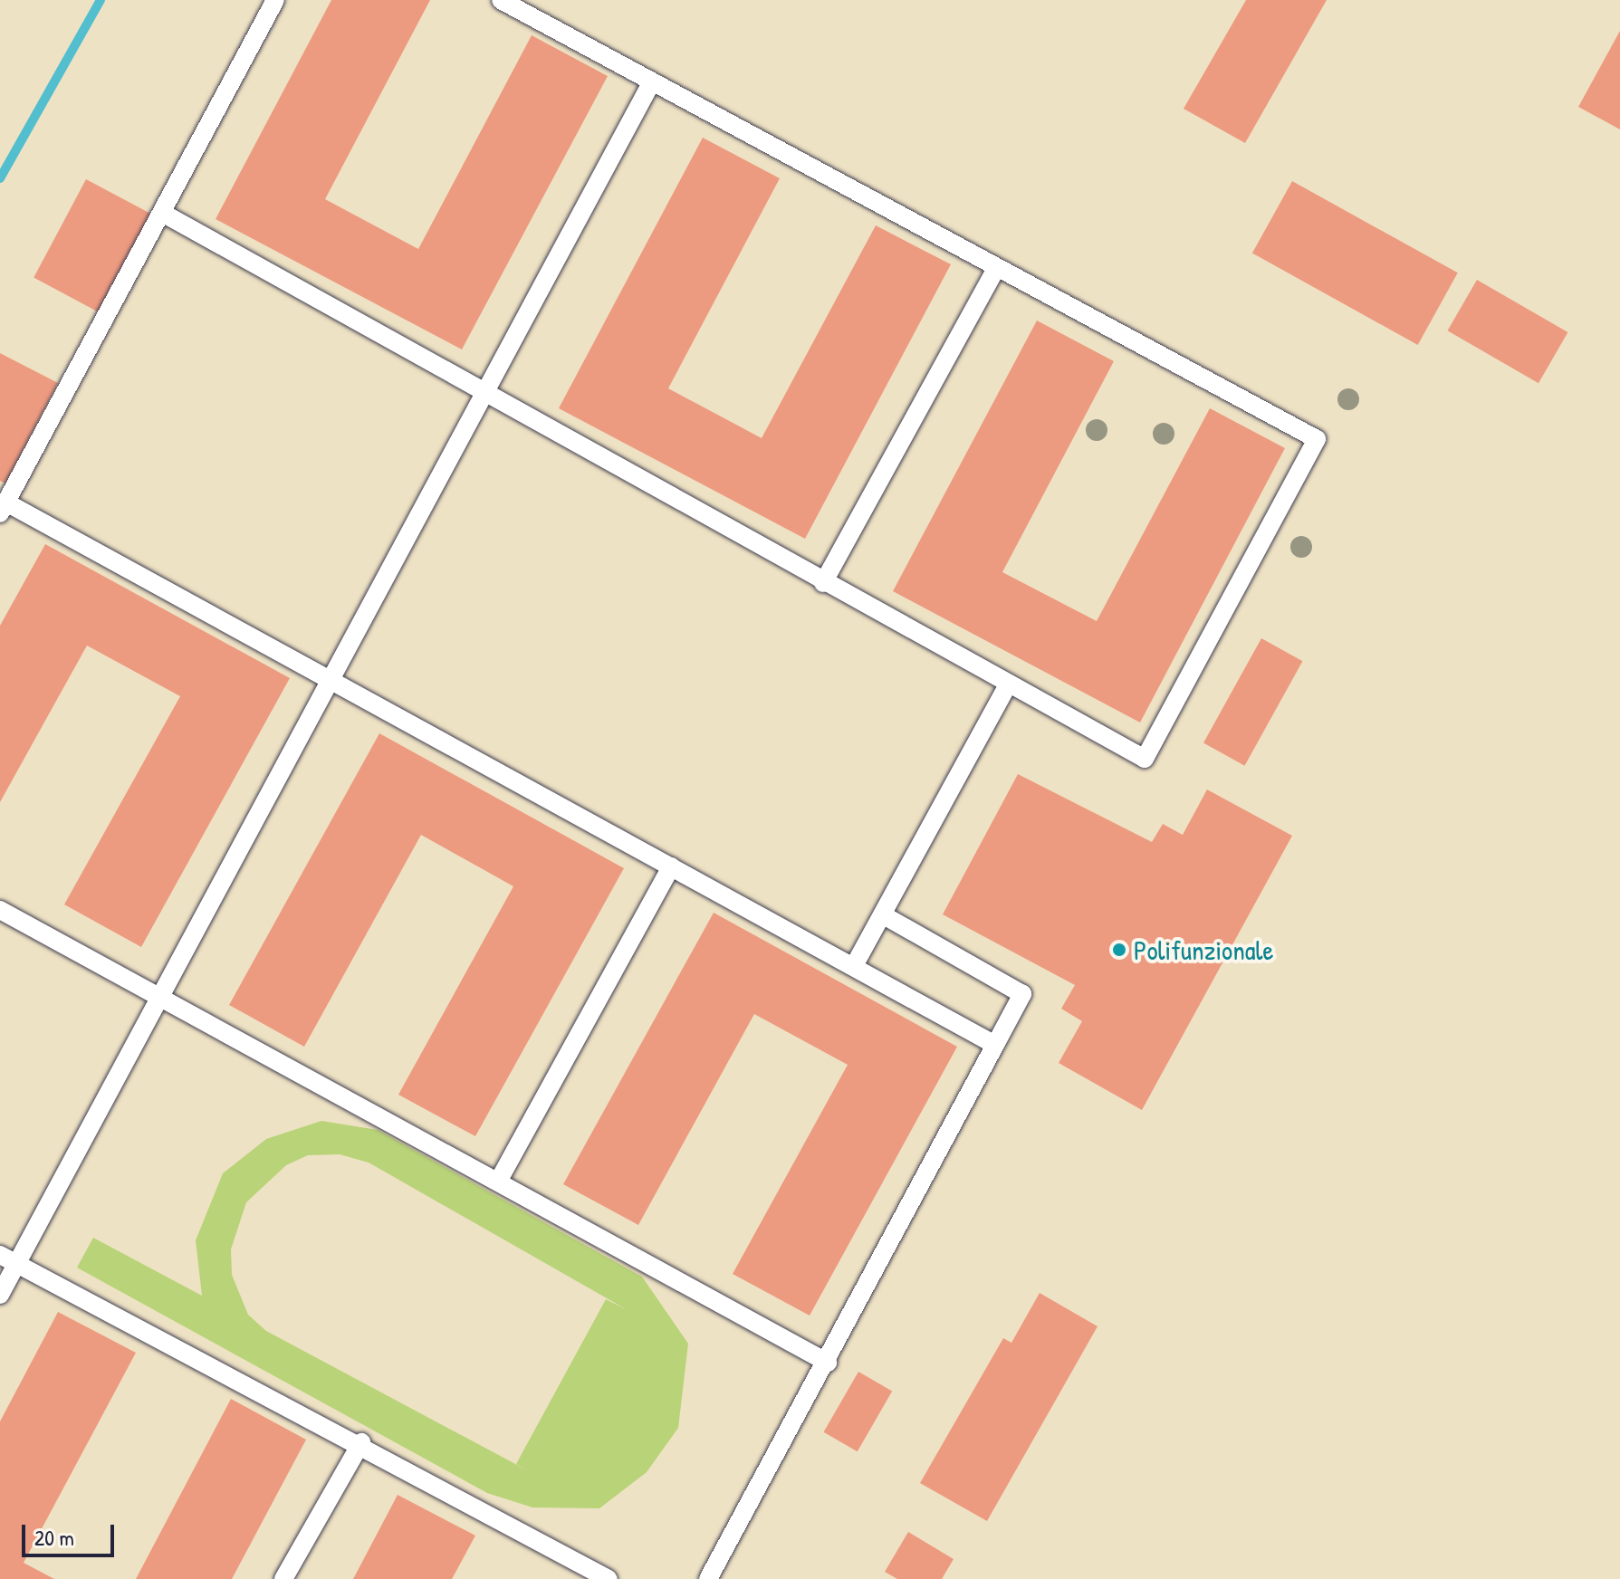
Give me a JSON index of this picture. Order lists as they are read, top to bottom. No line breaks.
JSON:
{"places":["Polifunzionale"],"scale_bar":"20 m"}
